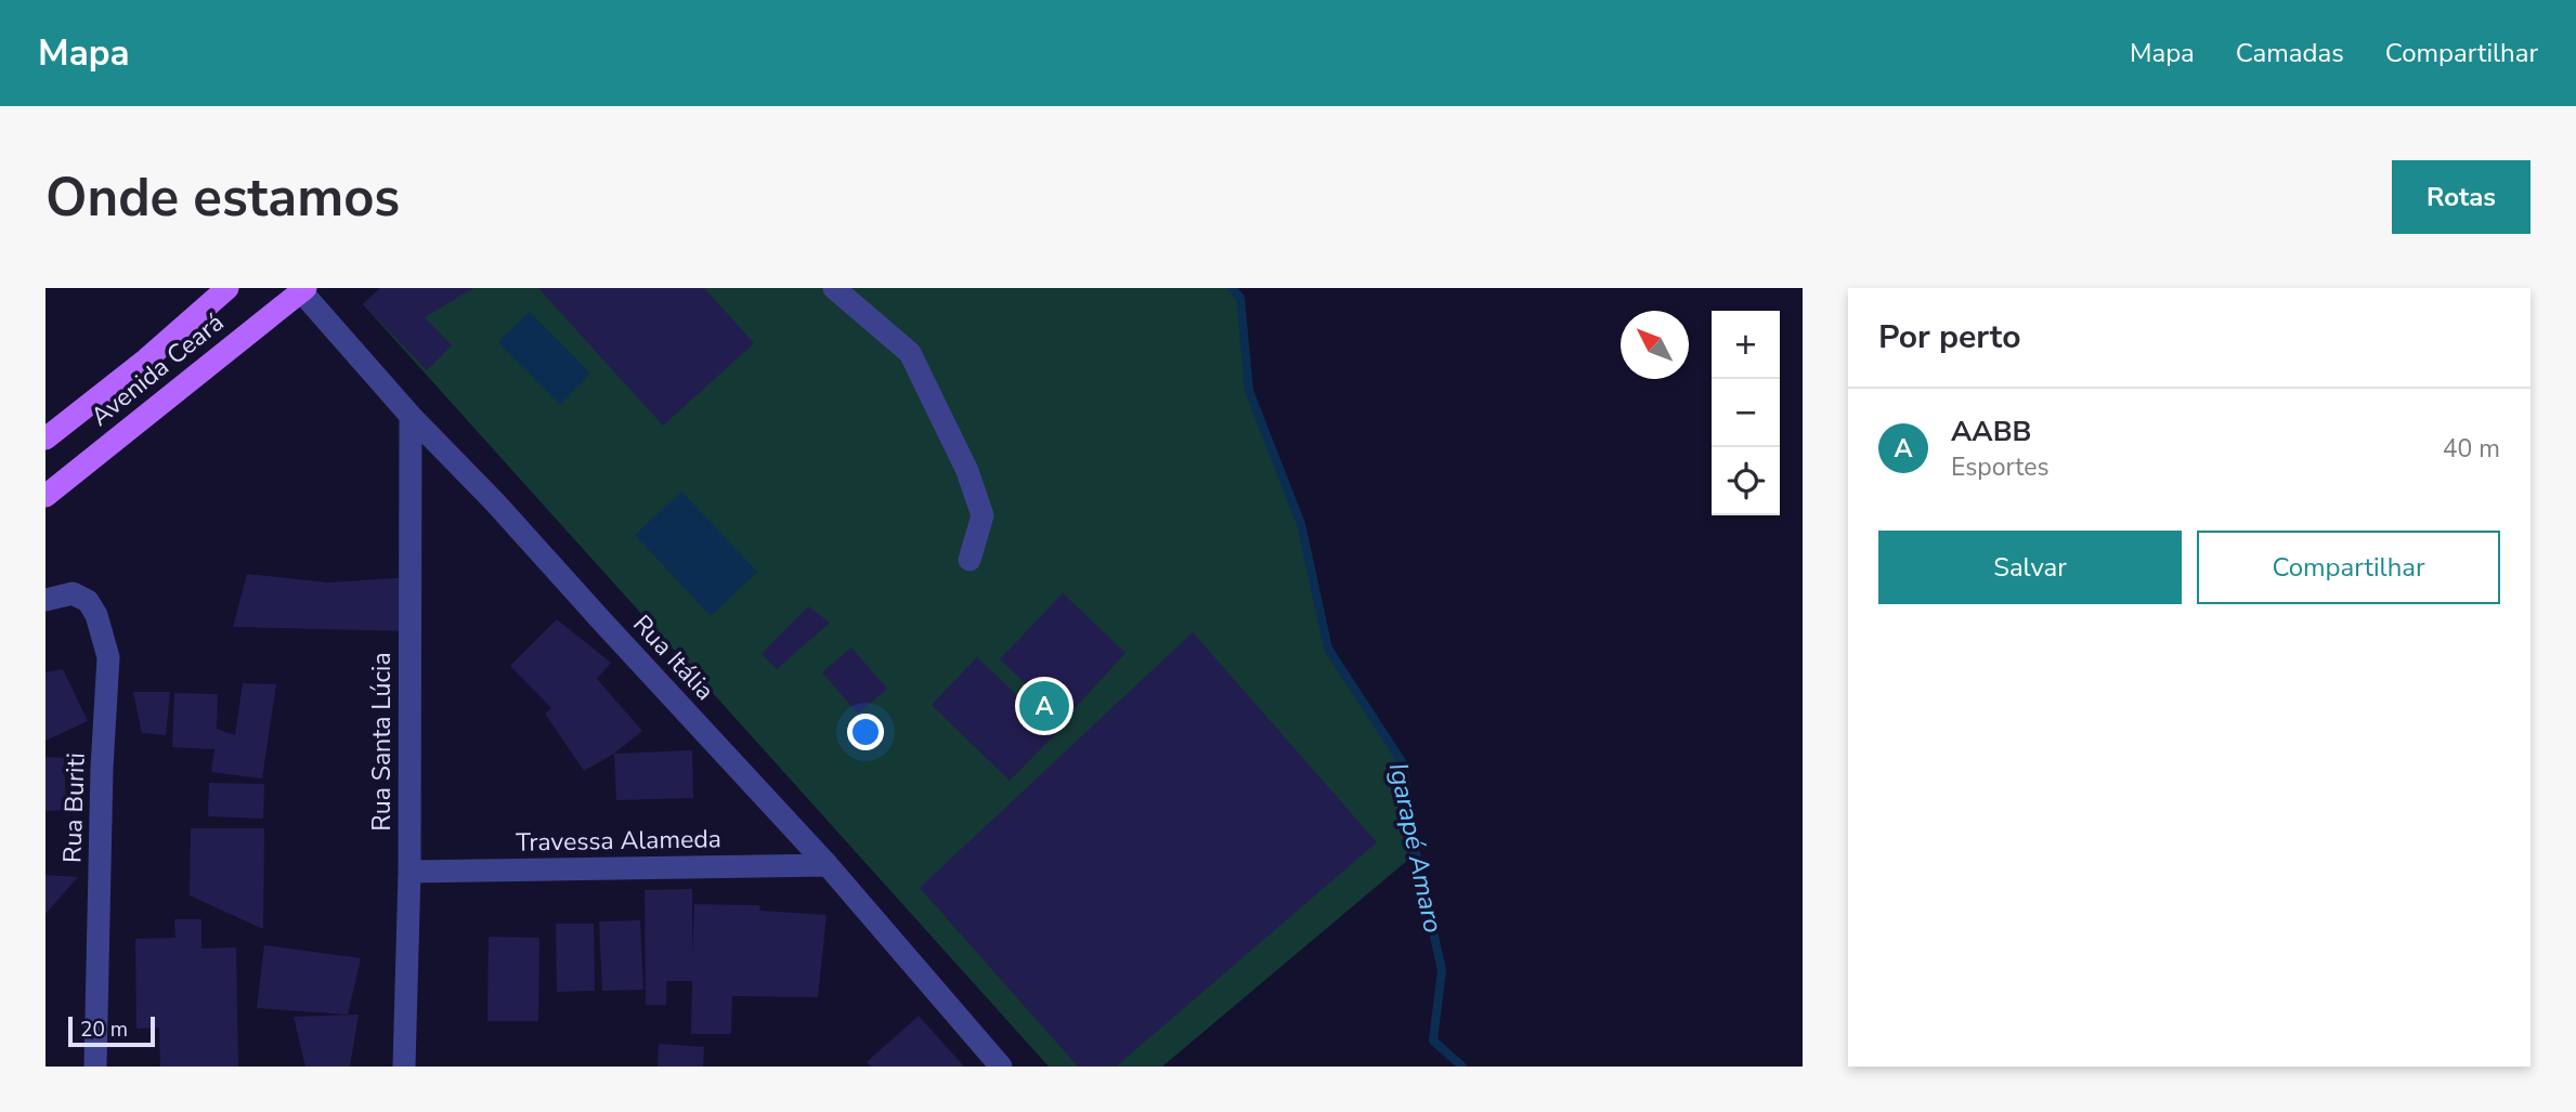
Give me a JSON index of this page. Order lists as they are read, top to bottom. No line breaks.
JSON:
{"streets":{"main road":["Avenida Ceará"],"street":["Rua Itália","Rua Santa Lúcia","Rua Buriti","Travessa Alameda"]},"crossings":[["Avenida Ceará","Rua Itália"],["Rua Itália","Rua Santa Lúcia"],["Rua Itália","Travessa Alameda"],["Rua Santa Lúcia","Travessa Alameda"]],"water":["Igarapé Amaro"],"scale_bar":"20 m","north":"top left","page":{"header":"Mapa","nav":["Mapa","Camadas","Compartilhar"],"buttons":["Rotas",["Salvar","Compartilhar"]],"title":"Onde estamos","heading":"Por perto","map_buttons":["+","−"],"list":[{"mark":"A","name":"AABB","note":"Esportes","value":"40 m"}],"pins":"A","scale":"20 m"}}
